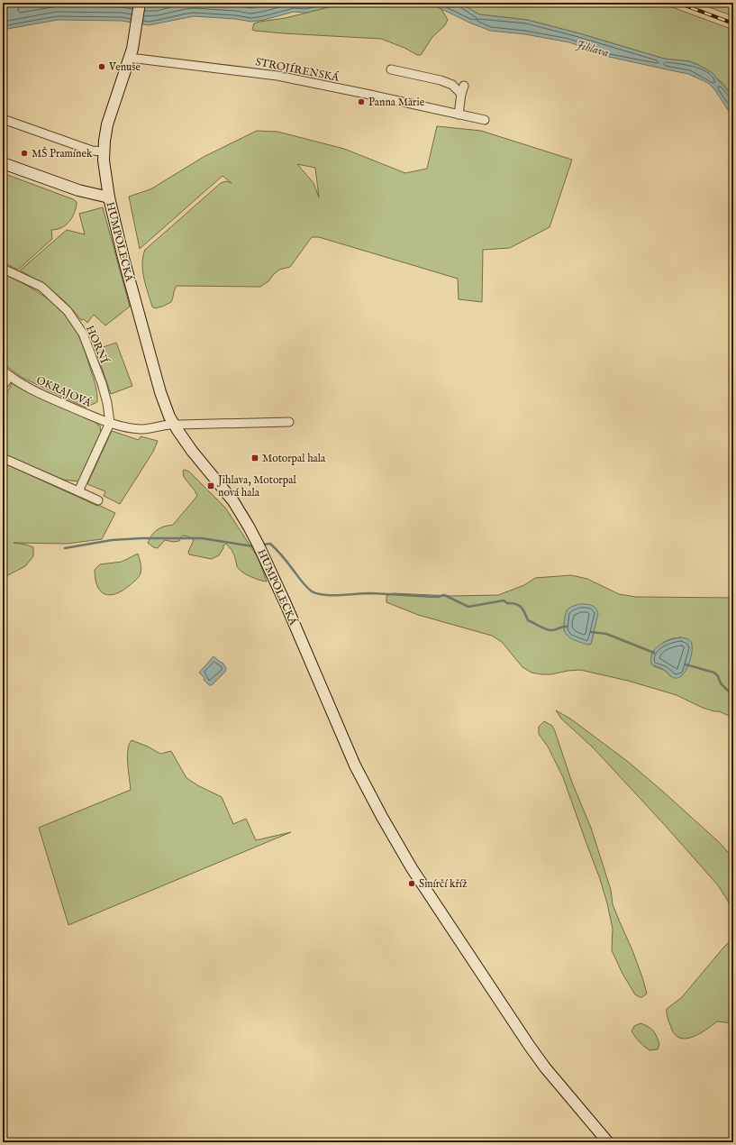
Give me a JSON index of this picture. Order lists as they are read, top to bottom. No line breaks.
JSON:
{"streets":{"main road":["HUMPOLECKÁ"],"street":["STROJÍRENSKÁ","HORNÍ","OKRAJOVÁ"]},"crossings":[["STROJÍRENSKÁ","HUMPOLECKÁ"],["HUMPOLECKÁ","OKRAJOVÁ"],["HORNÍ","OKRAJOVÁ"]],"water":["Jihlava"],"places":{"other":["Venuše","Panna Marie","MŠ Pramínek","Smírčí kříž"],"transit":["Motorpal hala","Jihlava, Motorpal nová hala"]}}
